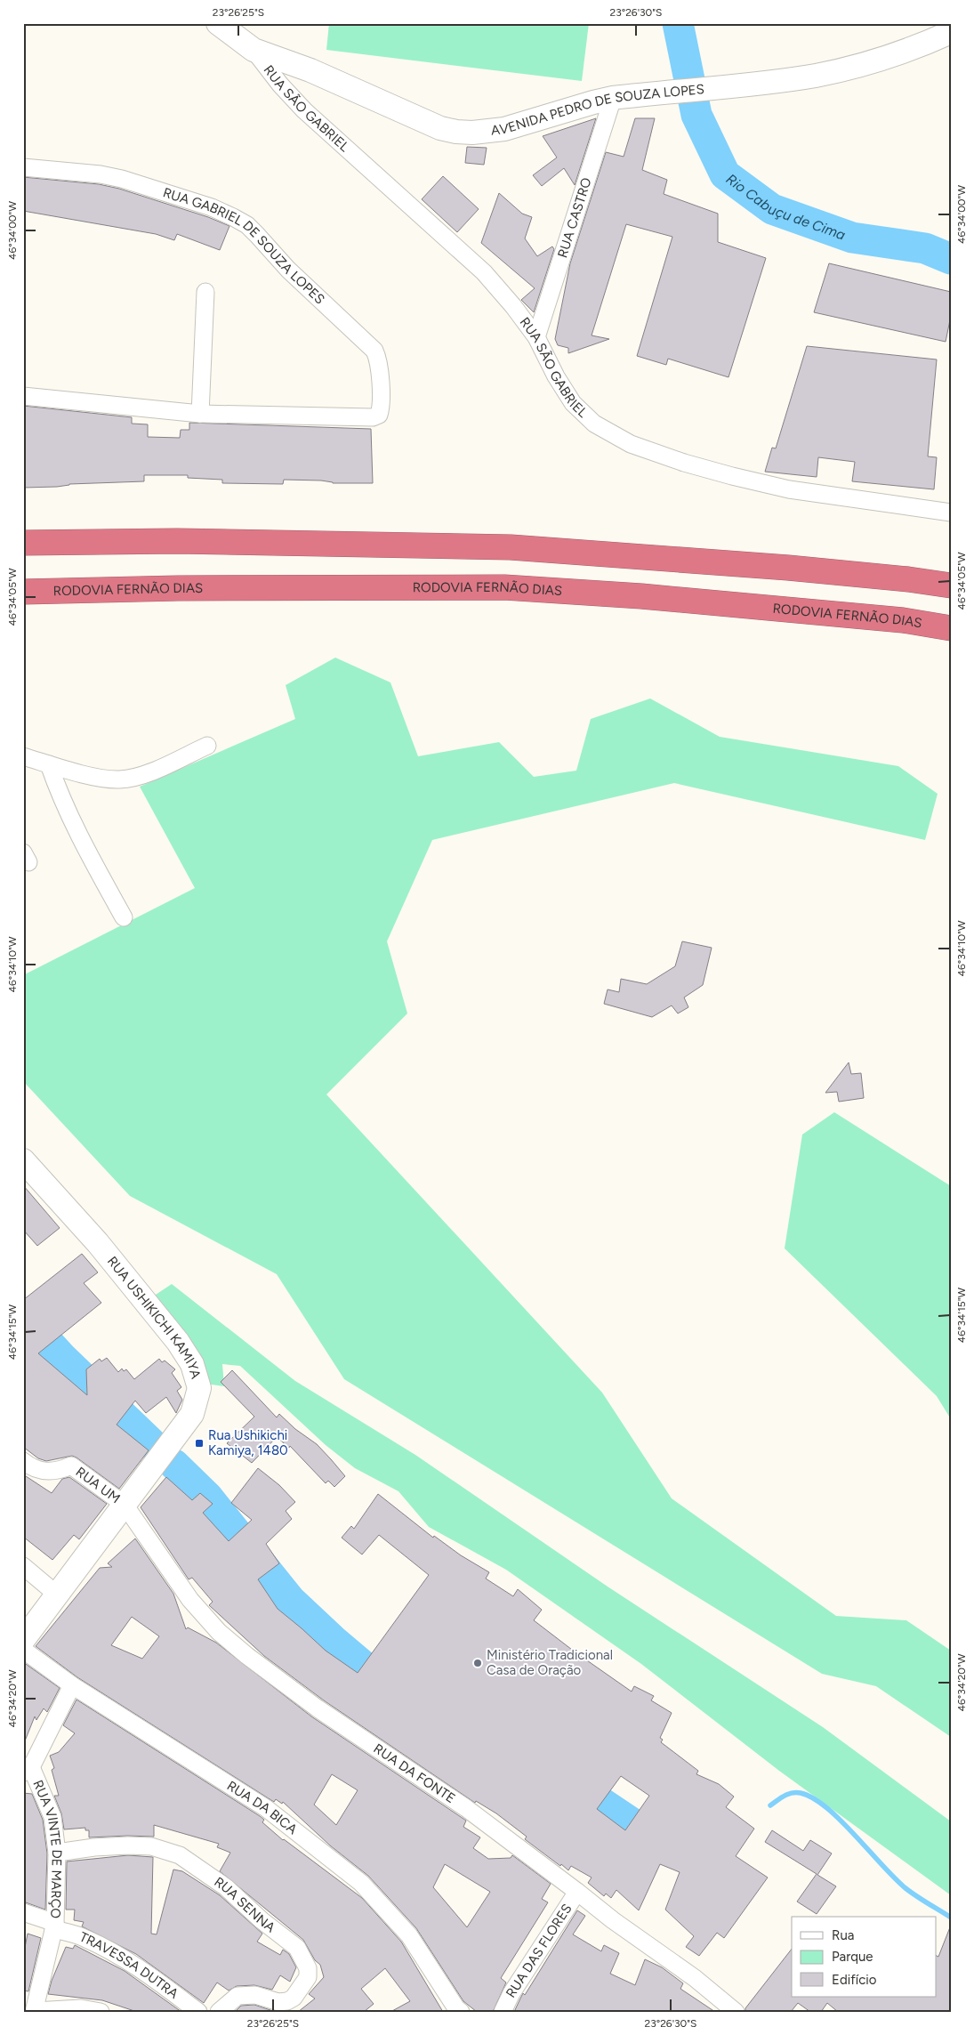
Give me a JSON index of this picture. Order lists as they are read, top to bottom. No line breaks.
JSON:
{"streets":{"highway":["RODOVIA FERNÃO DIAS"],"main road":["AVENIDA PEDRO DE SOUZA LOPES","RUA USHIKICHI KAMIYA"],"street":["RUA SÃO GABRIEL","RUA CASTRO","RUA GABRIEL DE SOUZA LOPES","RUA UM","RUA DA FONTE","RUA DA BICA","RUA VINTE DE MARÇO","RUA SENNA","RUA DAS FLORES","TRAVESSA DUTRA"]},"crossings":[["RUA SÃO GABRIEL","AVENIDA PEDRO DE SOUZA LOPES"],["RUA SÃO GABRIEL","RUA CASTRO"],["AVENIDA PEDRO DE SOUZA LOPES","RUA CASTRO"],["RUA USHIKICHI KAMIYA","RUA UM"],["RUA USHIKICHI KAMIYA","RUA DA FONTE"],["RUA UM","RUA DA FONTE"],["RUA DA FONTE","RUA DAS FLORES"],["RUA VINTE DE MARÇO","RUA SENNA"],["RUA VINTE DE MARÇO","TRAVESSA DUTRA"]],"water":["Rio Cabuçu de Cima"],"places":{"transit":["Rua Ushikichi Kamiya, 1480"],"other":["Ministério Tradicional Casa de Oração"]},"legend":["Rua","Parque","Edifício"],"coordinates":["23°26'25\"S","23°26'30\"S","46°34'00\"W","46°34'05\"W","46°34'10\"W","46°34'15\"W","46°34'20\"W"]}
